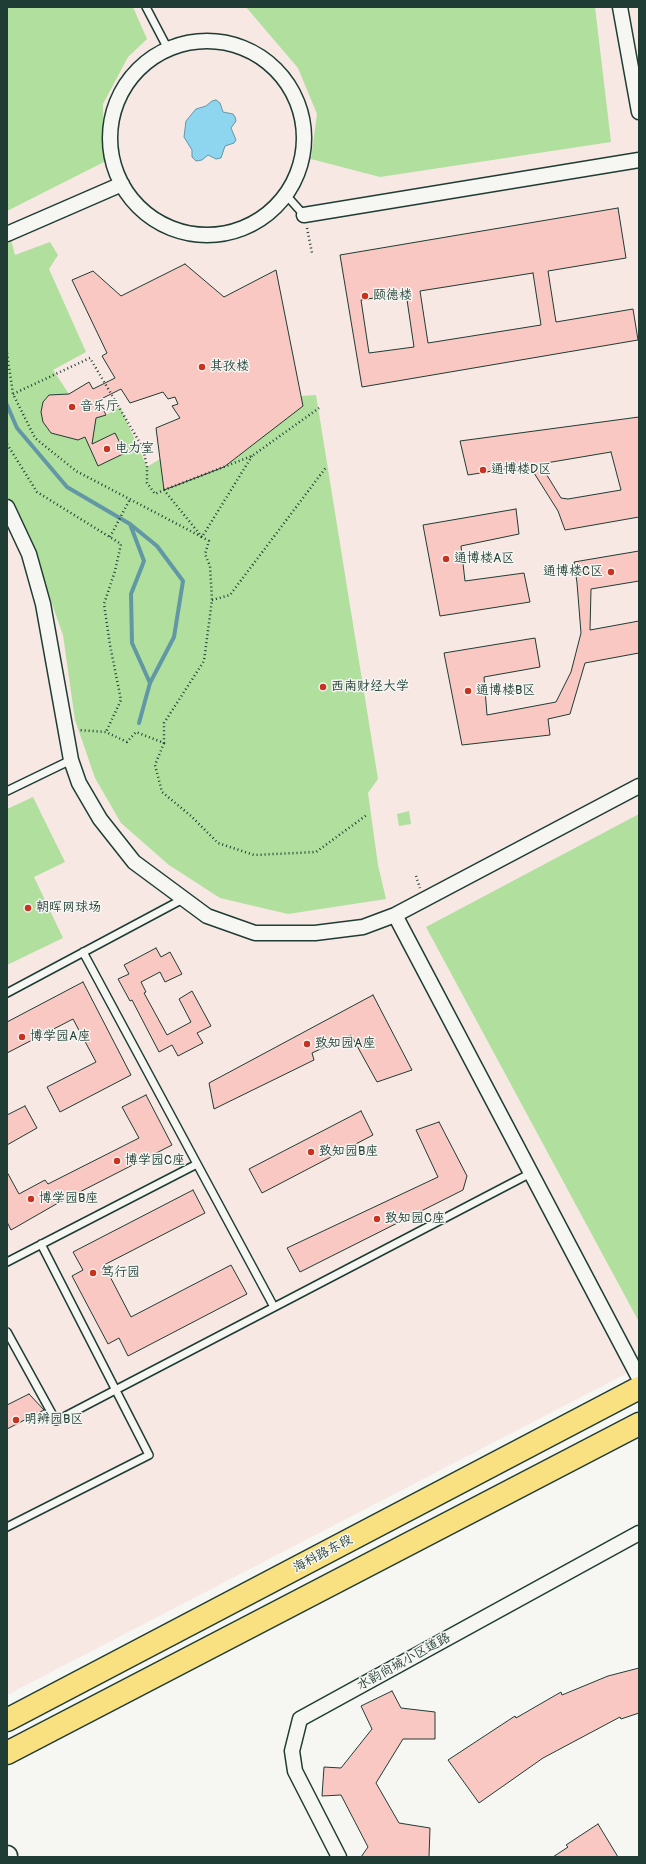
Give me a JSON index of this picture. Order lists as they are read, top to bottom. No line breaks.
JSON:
{"streets":{"main road":["海科路东段"],"street":["水韵尚城小区道路"]},"places":["颐德楼","其孜楼","音乐厅","电力室","通博楼D区","通博楼A区","通博楼C区","西南财经大学","通博楼B区","朝晖网球场","博学园A座","致知园A座","致知园B座","博学园C座","博学园B座","致知园C座","笃行园","明辨园B区"]}
